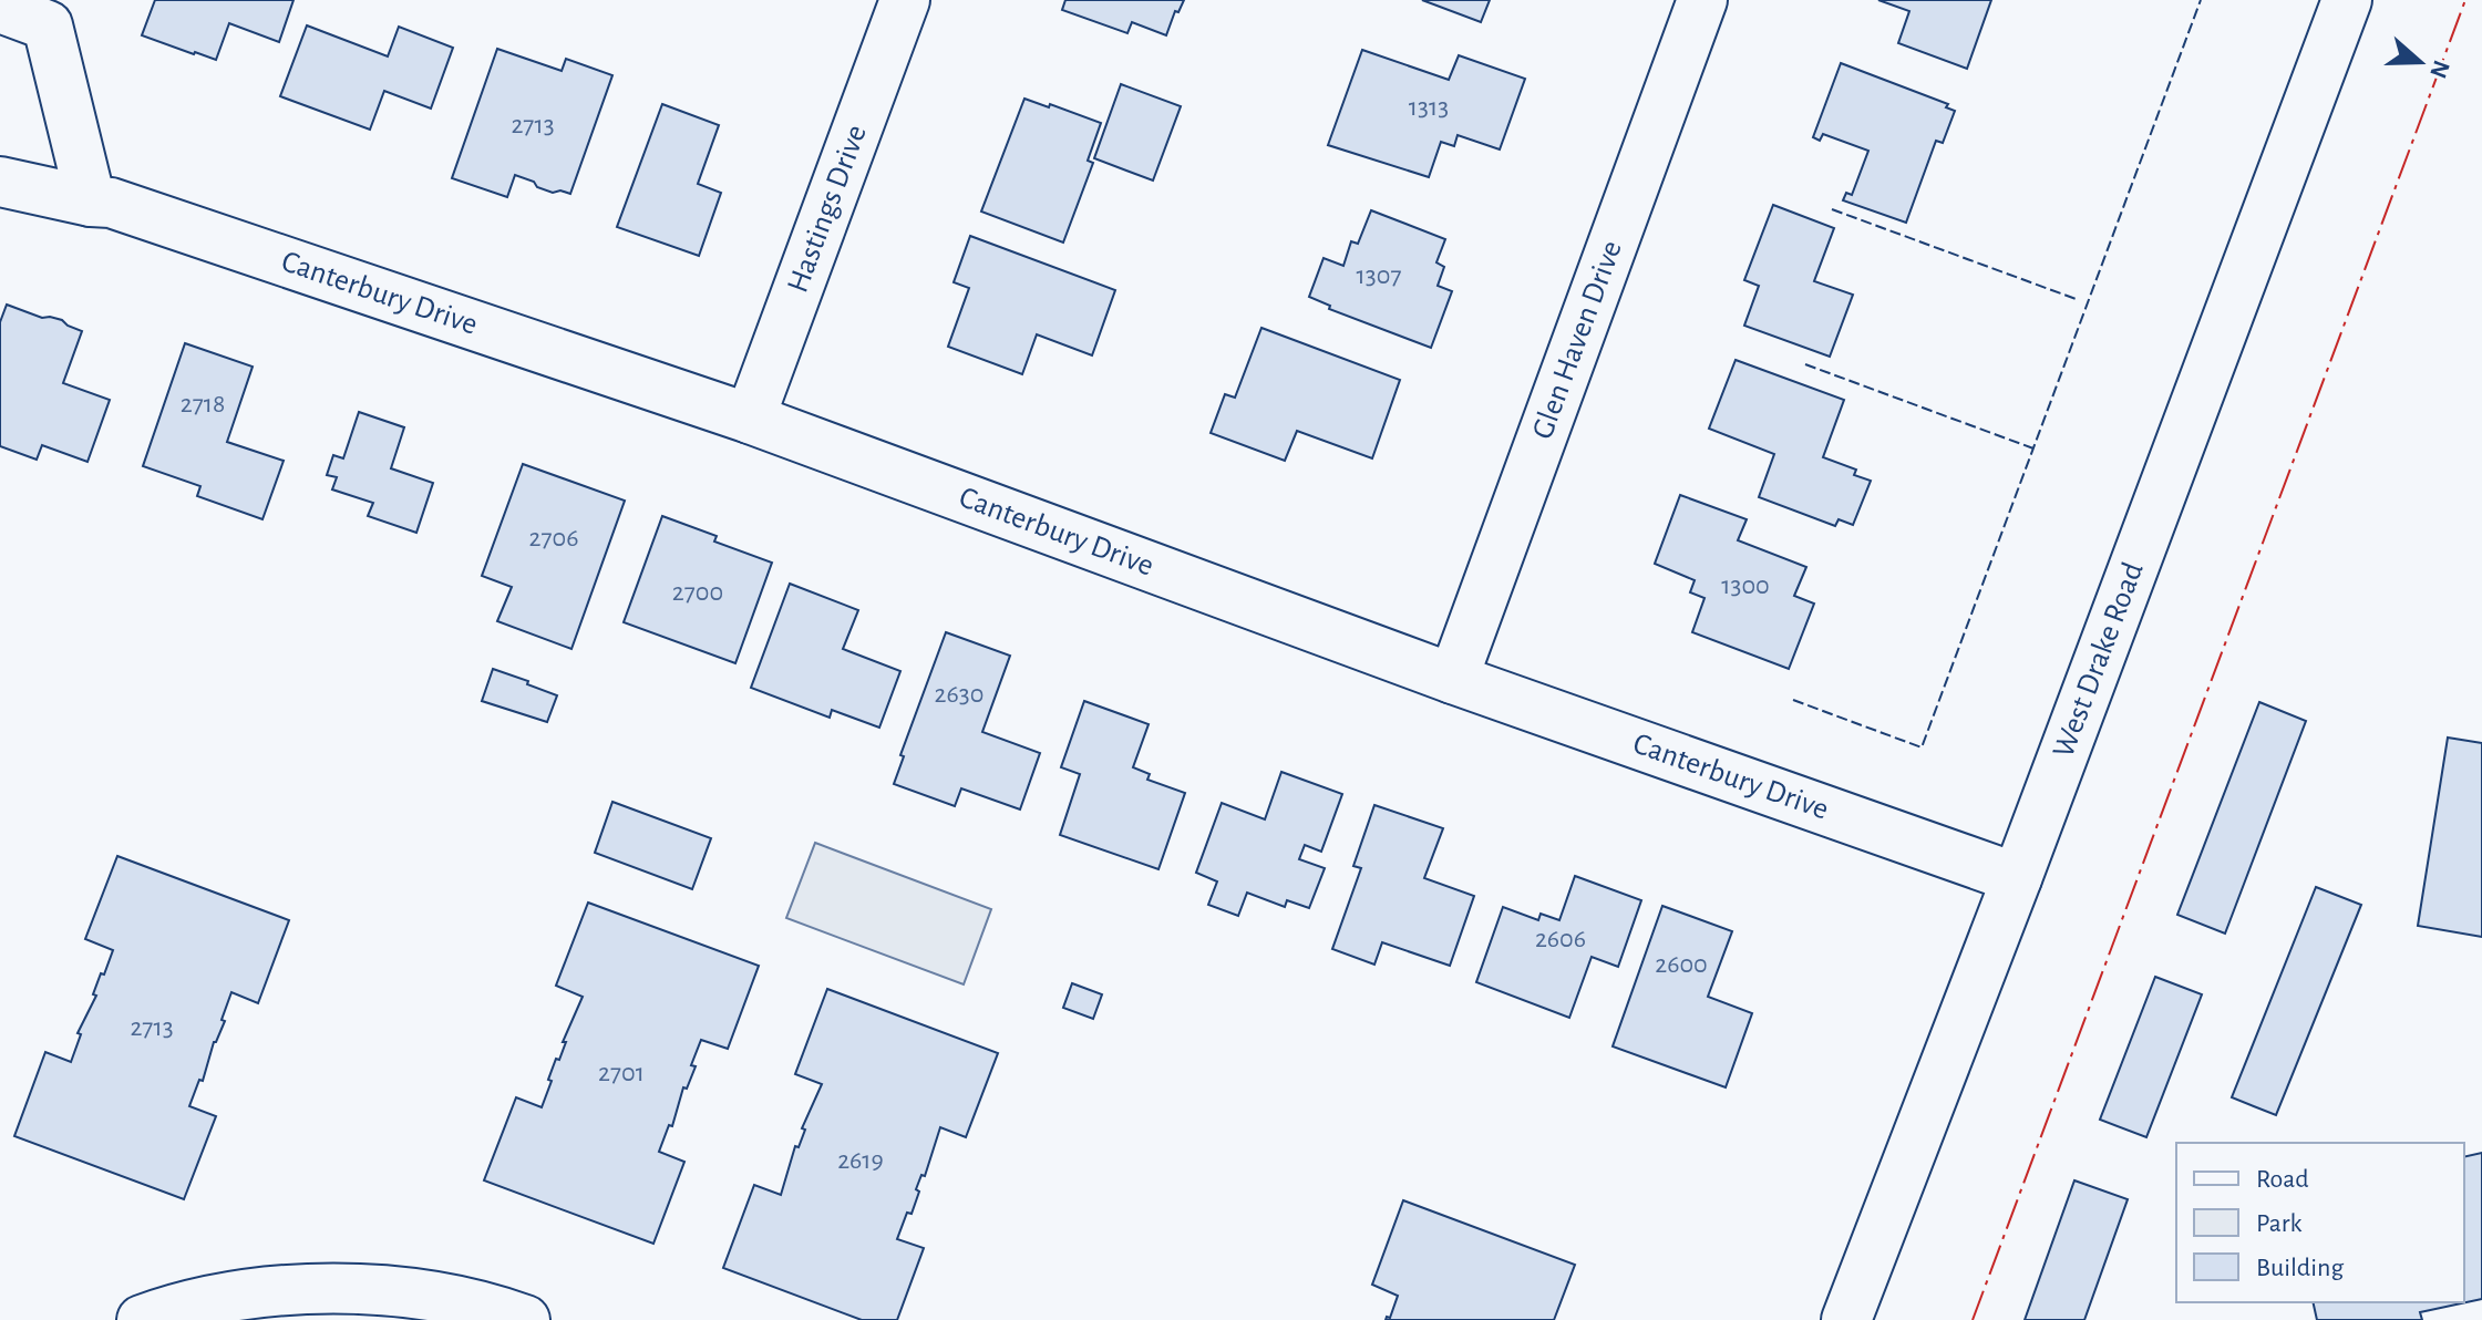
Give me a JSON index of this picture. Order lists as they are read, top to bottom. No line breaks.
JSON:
{"streets":{"street":["Hastings Drive","Canterbury Drive","Glen Haven Drive","West Drake Road"]},"crossings":[["Hastings Drive","Canterbury Drive"],["Canterbury Drive","Glen Haven Drive"],["Canterbury Drive","West Drake Road"]],"house_numbers":["1313","2713","1307","2718","2706","1300","2700","2630","2606","2600","2713","2701","2619"],"legend":["Road","Park","Building"],"north":"right"}
